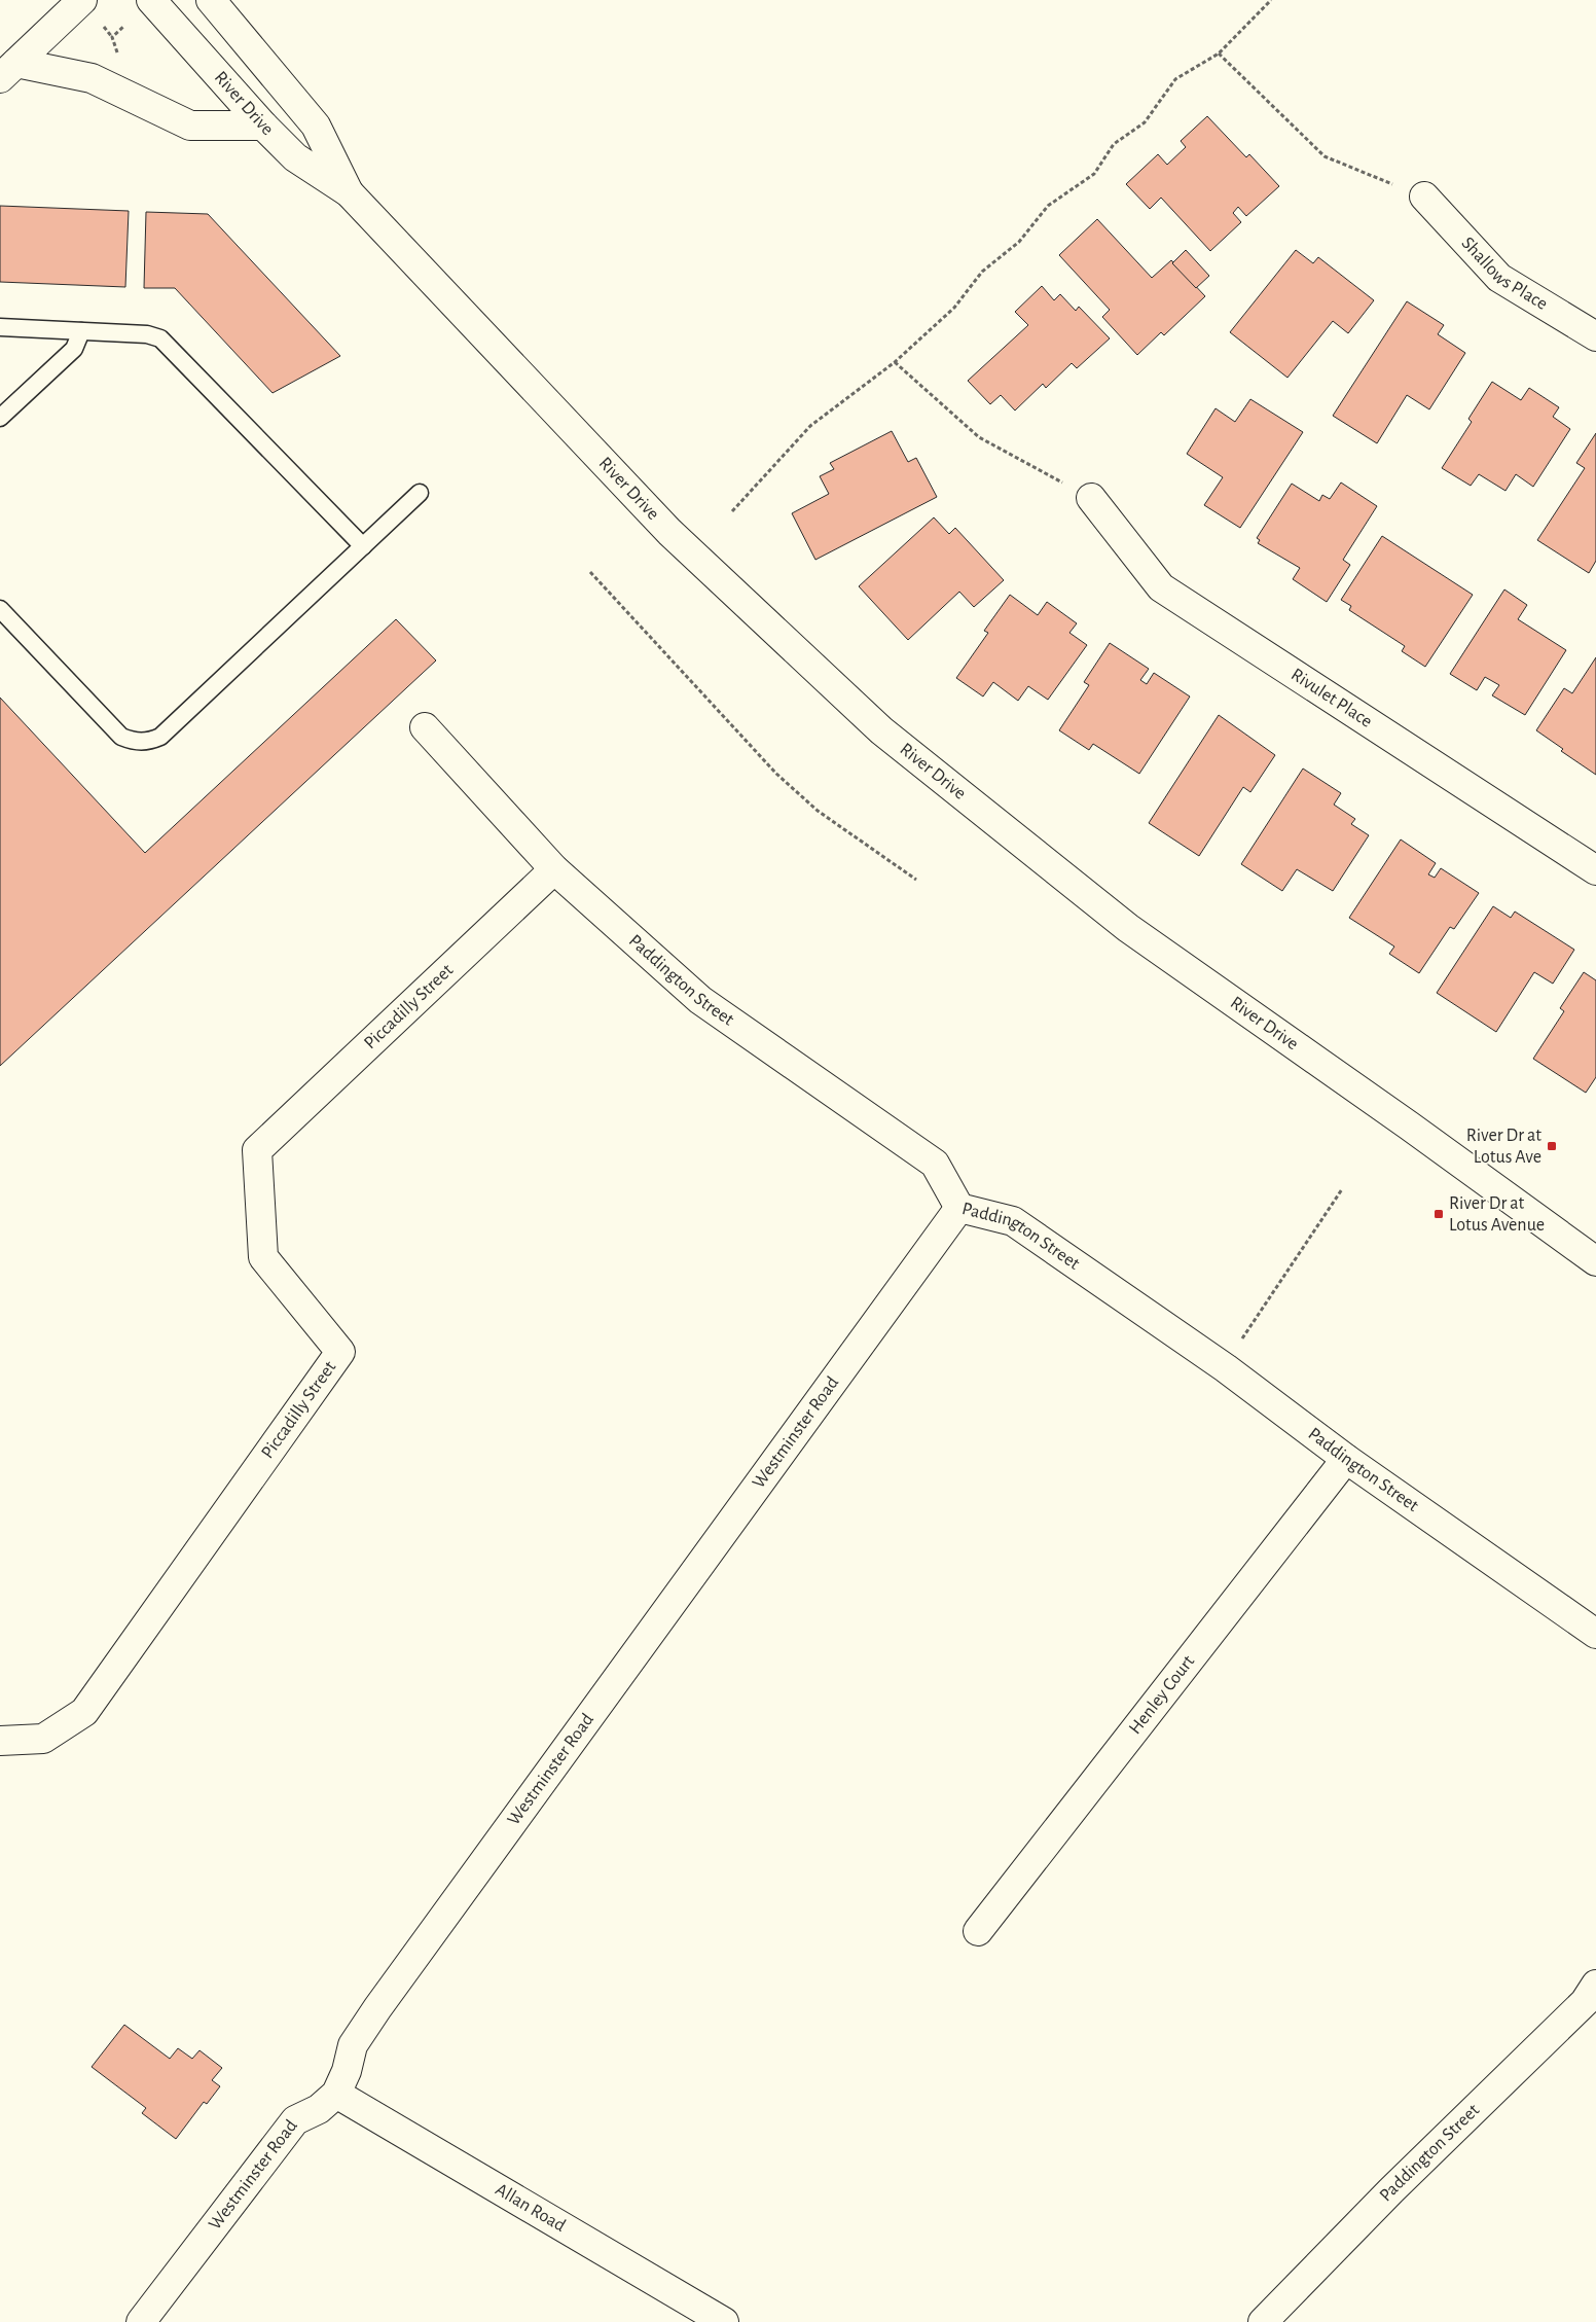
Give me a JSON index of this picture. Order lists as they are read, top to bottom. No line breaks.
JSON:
{"streets":{"street":["River Drive","Shallows Place","Rivulet Place","Paddington Street","Piccadilly Street","Westminster Road","Henley Court","Allan Road"]},"crossings":[["Paddington Street","Piccadilly Street"],["Paddington Street","Westminster Road"],["Paddington Street","Henley Court"],["Westminster Road","Allan Road"]],"places":{"transit":["River Dr at Lotus Ave","River Dr at Lotus Avenue"]}}
